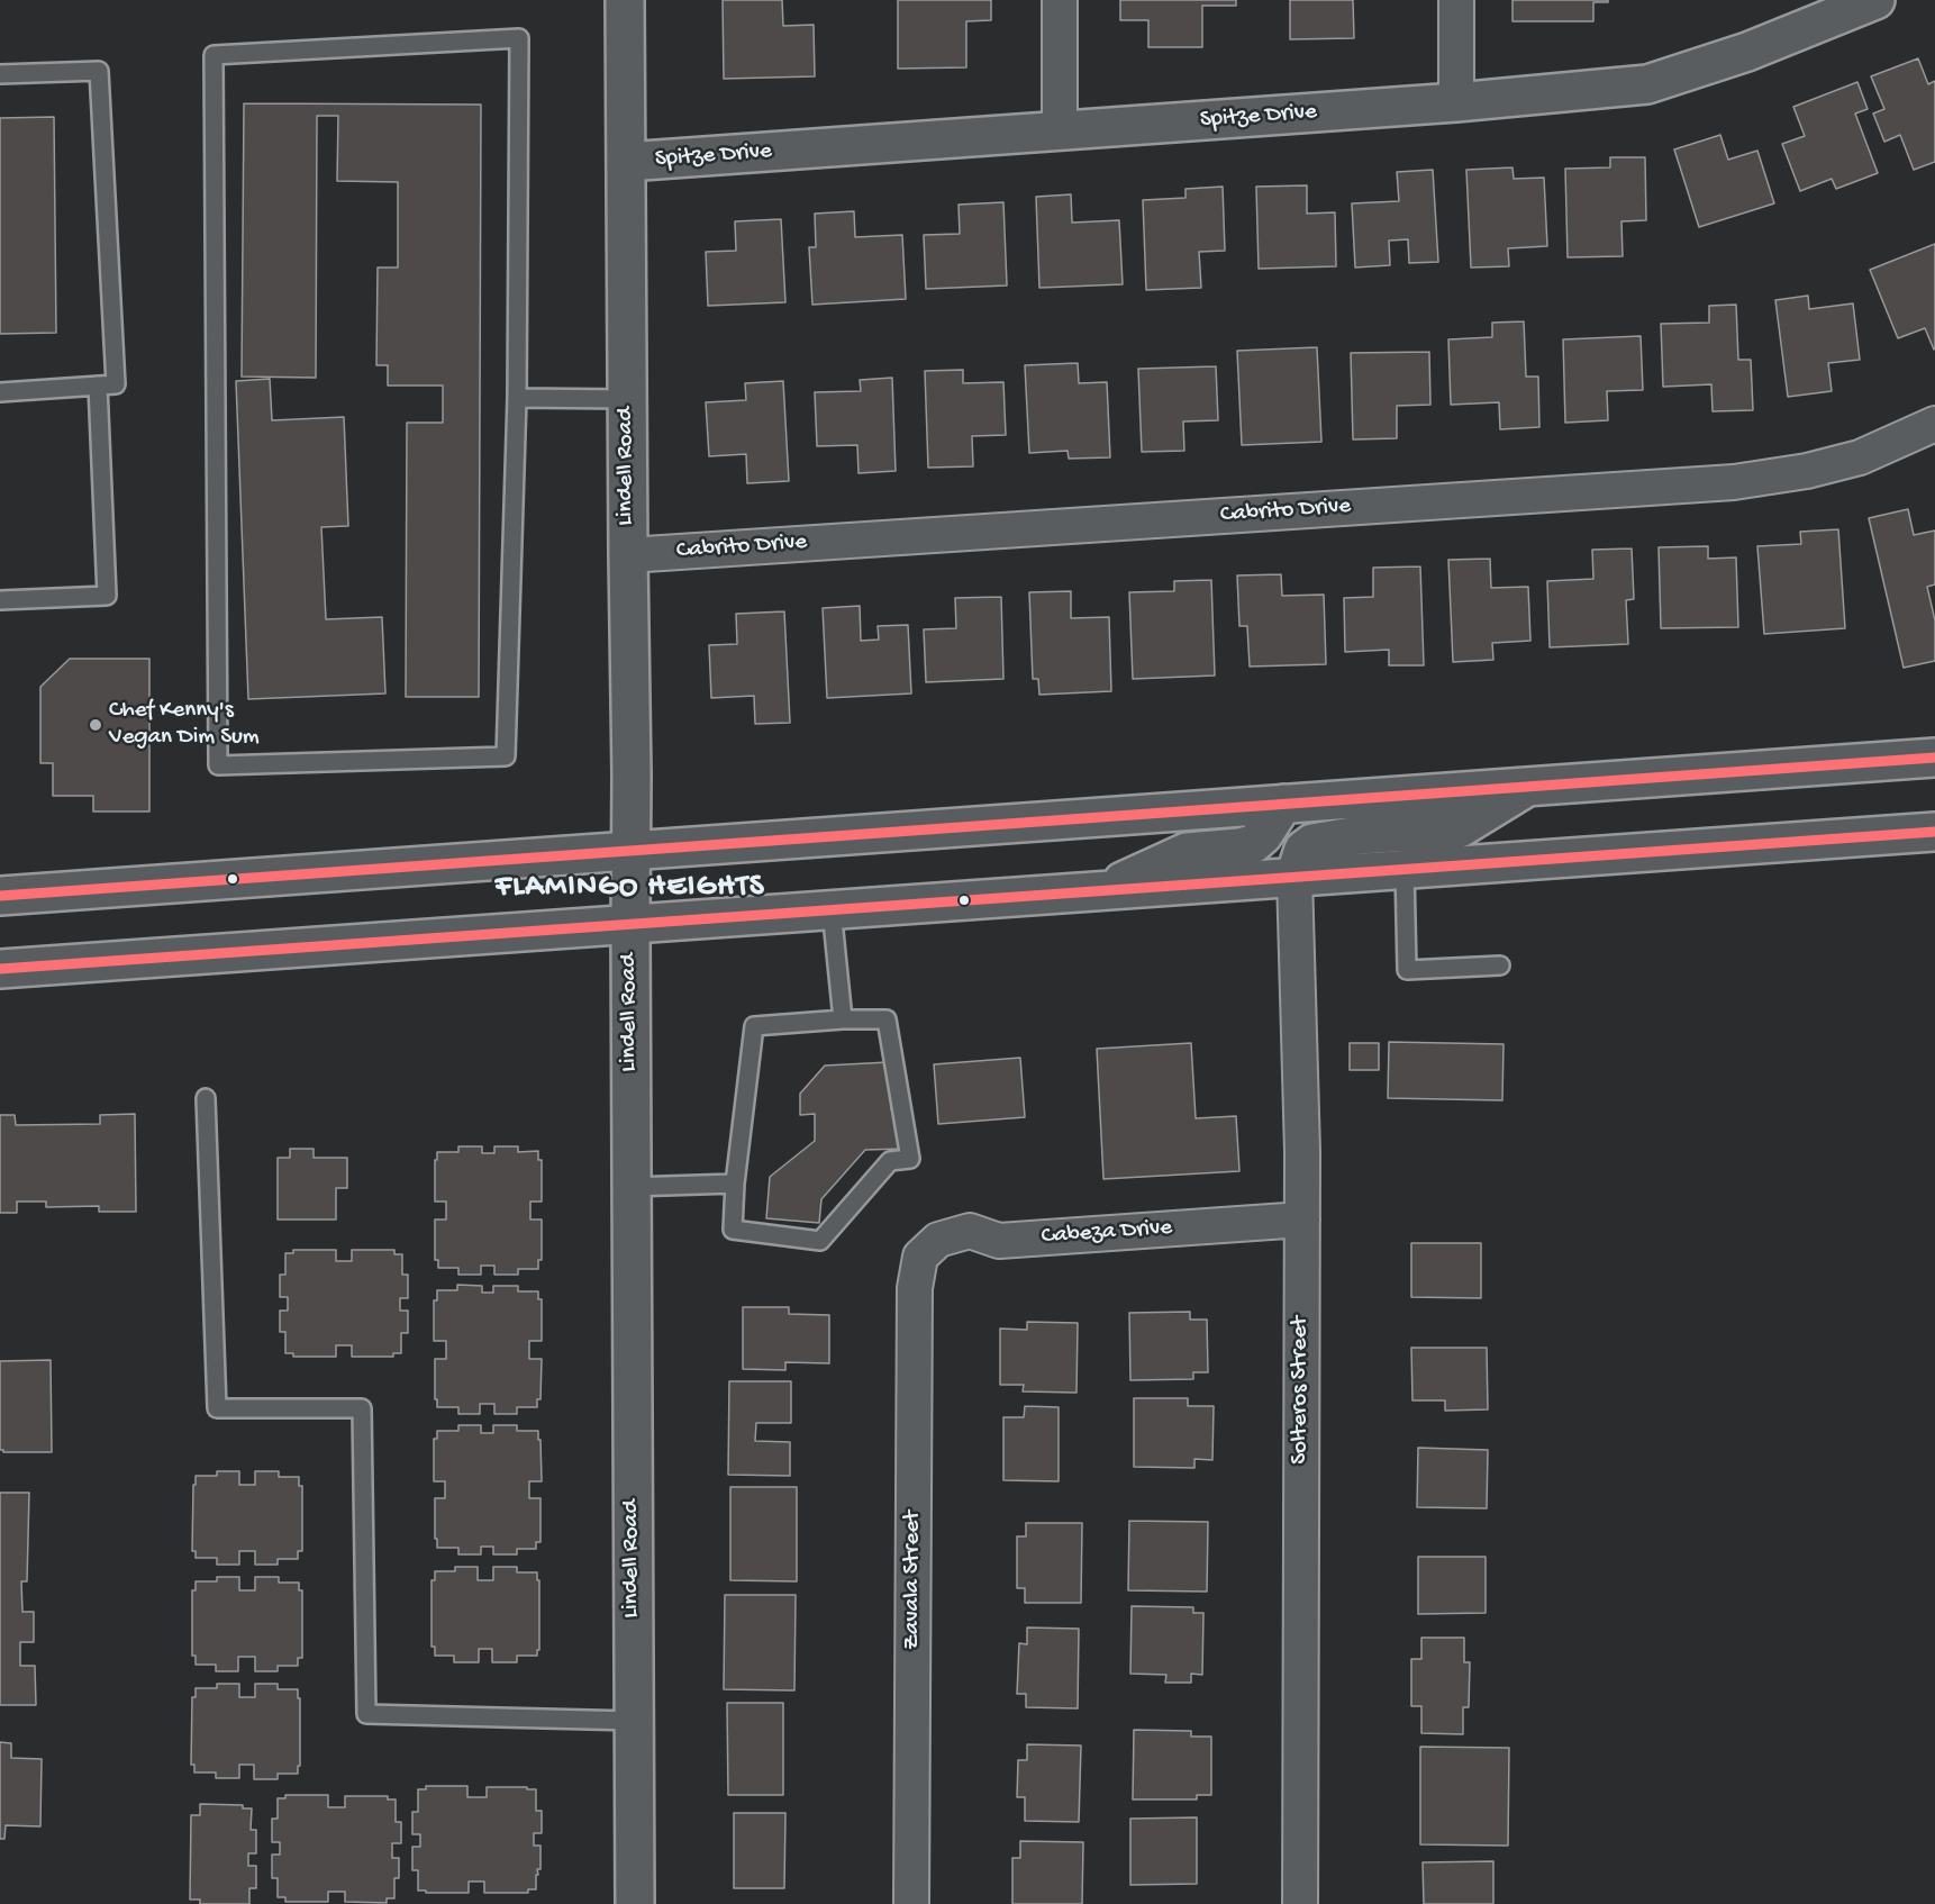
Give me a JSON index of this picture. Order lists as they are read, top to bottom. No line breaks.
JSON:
{"streets":{"main road":["Spitze Drive","Lindell Road"],"street":["Cabrito Drive","Cabeza Drive","Solteros Street","Zavala Street"]},"crossings":[["Spitze Drive","Lindell Road"],["Lindell Road","Cabrito Drive"],["Cabeza Drive","Solteros Street"],["Cabeza Drive","Zavala Street"]],"districts":["FLAMINGO HEIGHTS"],"places":["Chef Kenny's Vegan Dim Sum"]}
